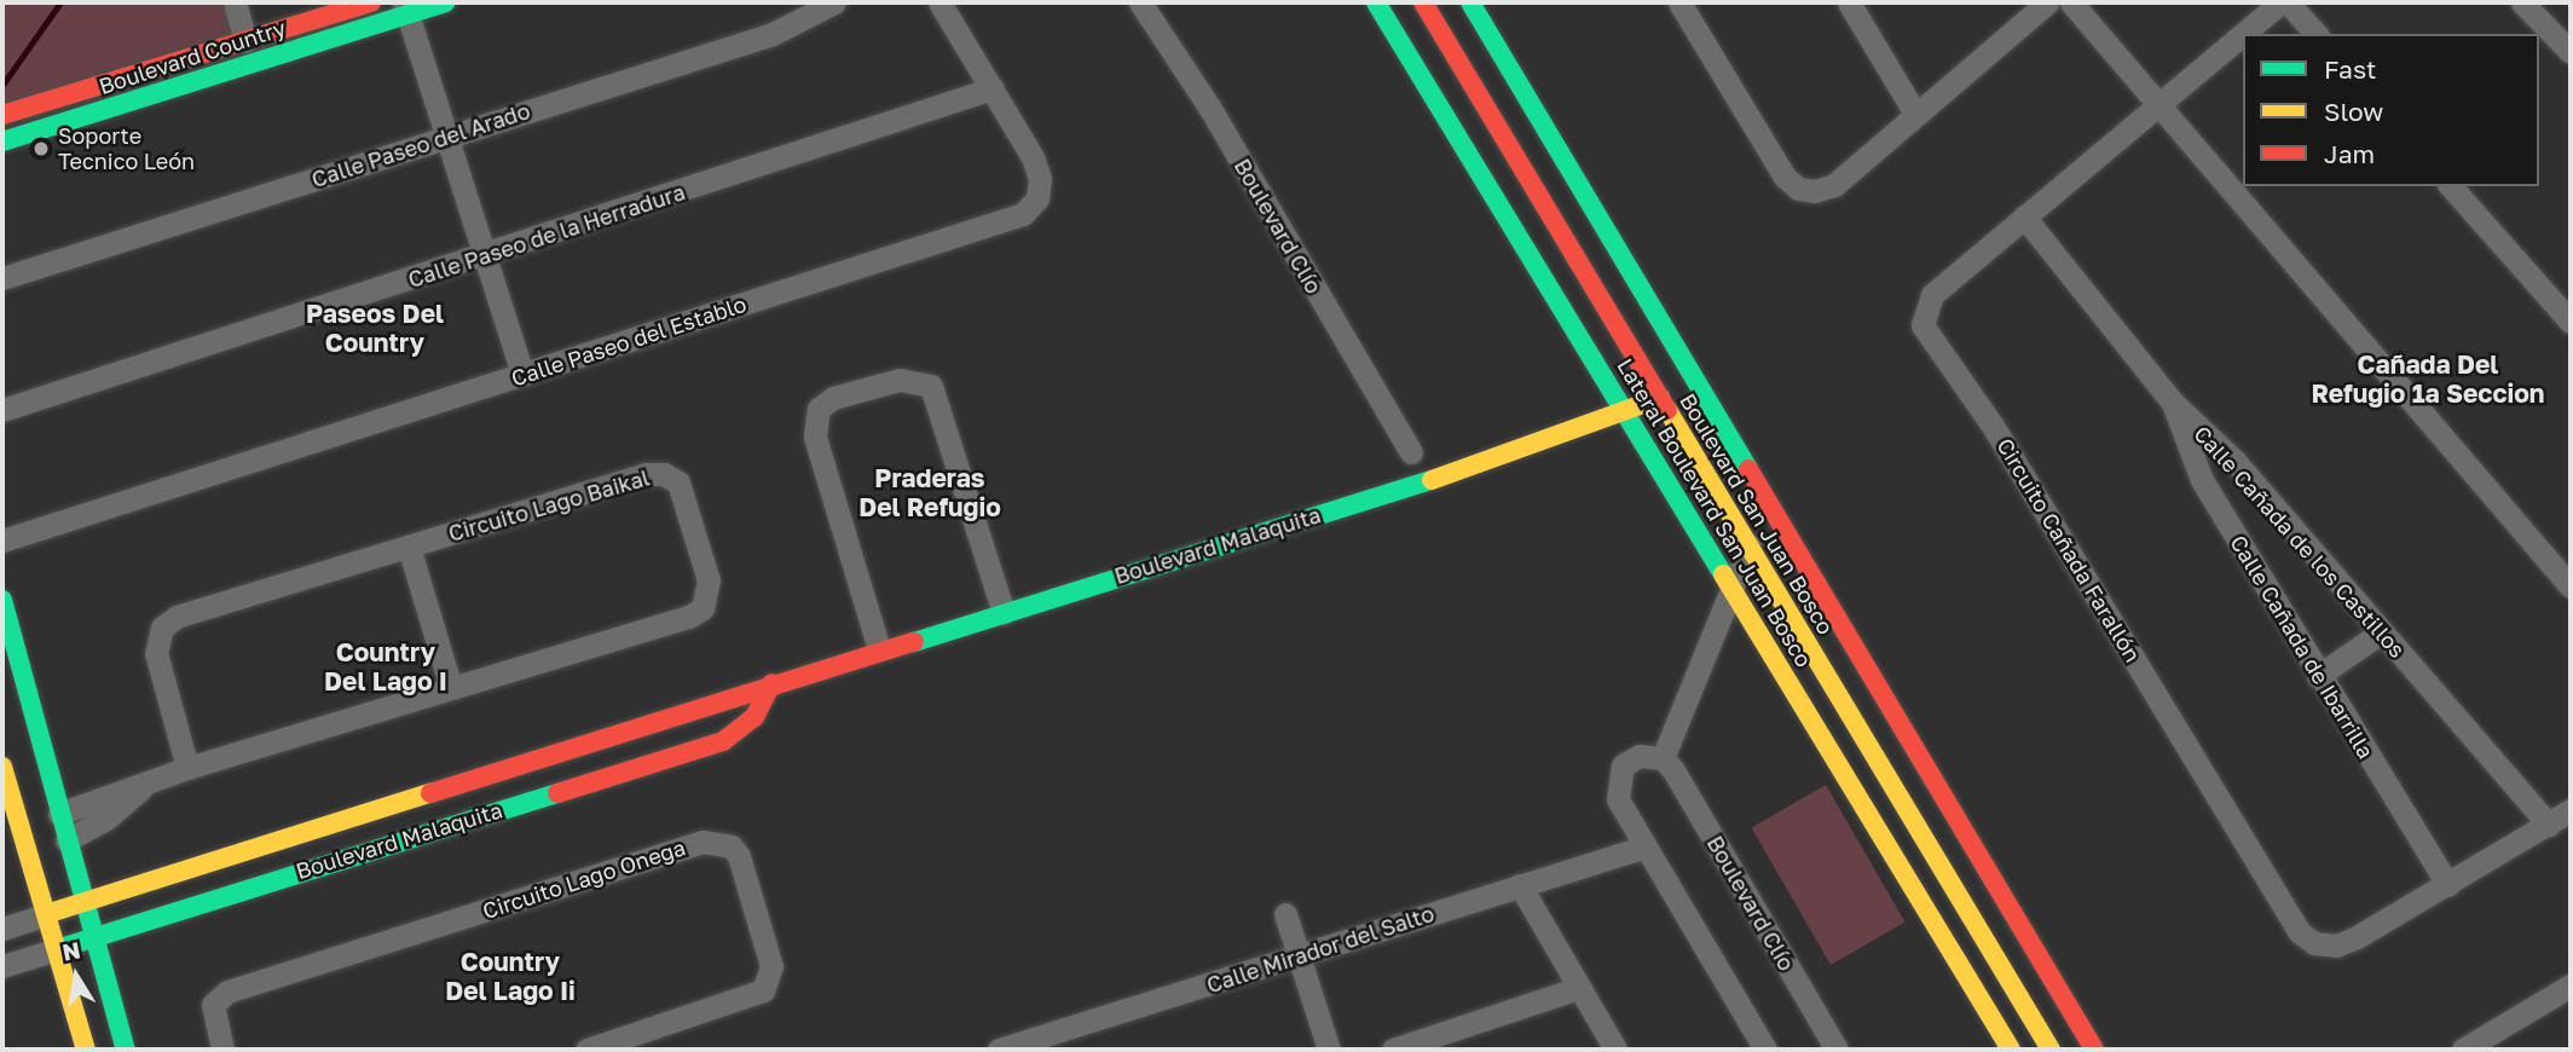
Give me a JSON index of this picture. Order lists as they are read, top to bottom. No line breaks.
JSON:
{"streets":{"street":["Boulevard Country","Calle Paseo del Arado","Boulevard Clío","Calle Paseo de la Herradura","Calle Paseo del Establo","Circuito Lago Baikal","Lateral Boulevard San Juan Bosco","Boulevard San Juan Bosco","Calle Cañada de los Castillos","Boulevard Malaquita","Circuito Cañada Farallón","Calle Cañada de Ibarrilla","Circuito Lago Onega","Calle Mirador del Salto"]},"crossings":[["Calle Paseo de la Herradura","Calle Paseo del Establo"],["Lateral Boulevard San Juan Bosco","Boulevard Malaquita"],["Boulevard San Juan Bosco","Boulevard Malaquita"],["Calle Cañada de los Castillos","Circuito Cañada Farallón"],["Calle Cañada de los Castillos","Calle Cañada de Ibarrilla"],["Circuito Cañada Farallón","Calle Cañada de Ibarrilla"]],"districts":["Paseos Del Country","Cañada Del Refugio 1a Seccion","Praderas Del Refugio","Country Del Lago I","Country Del Lago Ii"],"places":["Soporte Tecnico León"],"legend":["Fast","Slow","Jam"],"north":"top"}
